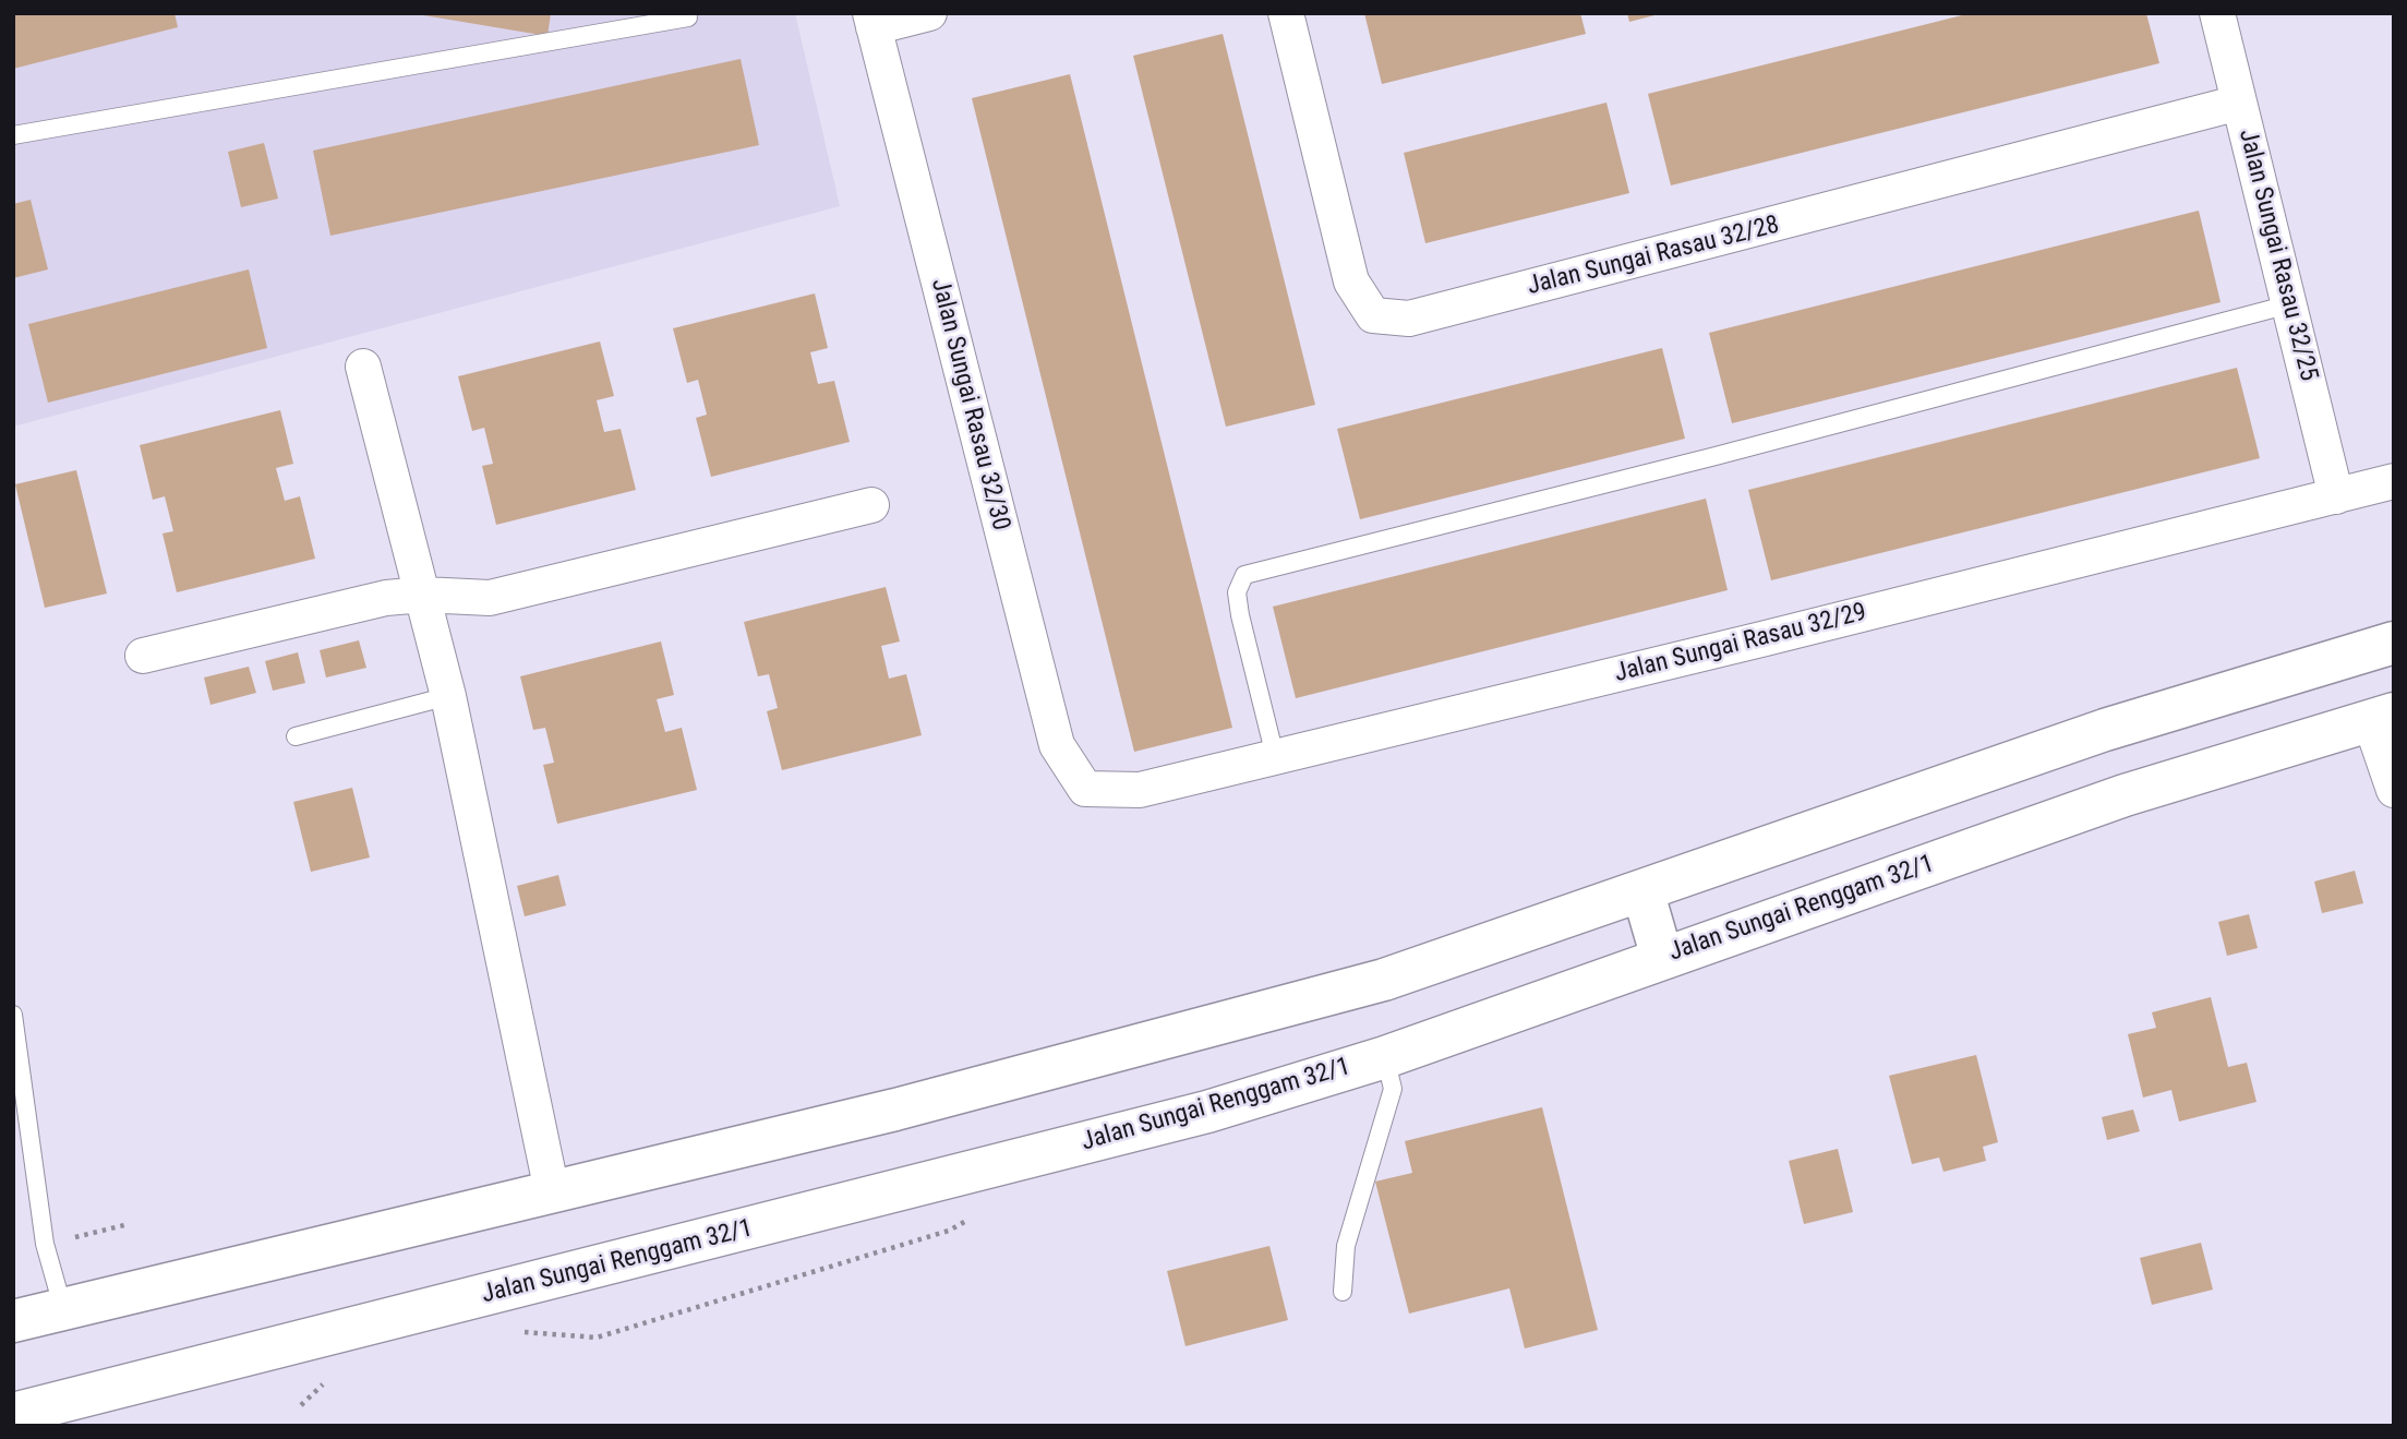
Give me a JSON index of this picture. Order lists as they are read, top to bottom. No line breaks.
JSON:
{"streets":{"main road":["Jalan Sungai Renggam 32/1"],"street":["Jalan Sungai Rasau 32/25","Jalan Sungai Rasau 32/28","Jalan Sungai Rasau 32/30","Jalan Sungai Rasau 32/29"]},"crossings":[["Jalan Sungai Rasau 32/25","Jalan Sungai Rasau 32/28"],["Jalan Sungai Rasau 32/25","Jalan Sungai Rasau 32/29"],["Jalan Sungai Rasau 32/30","Jalan Sungai Rasau 32/29"]]}
